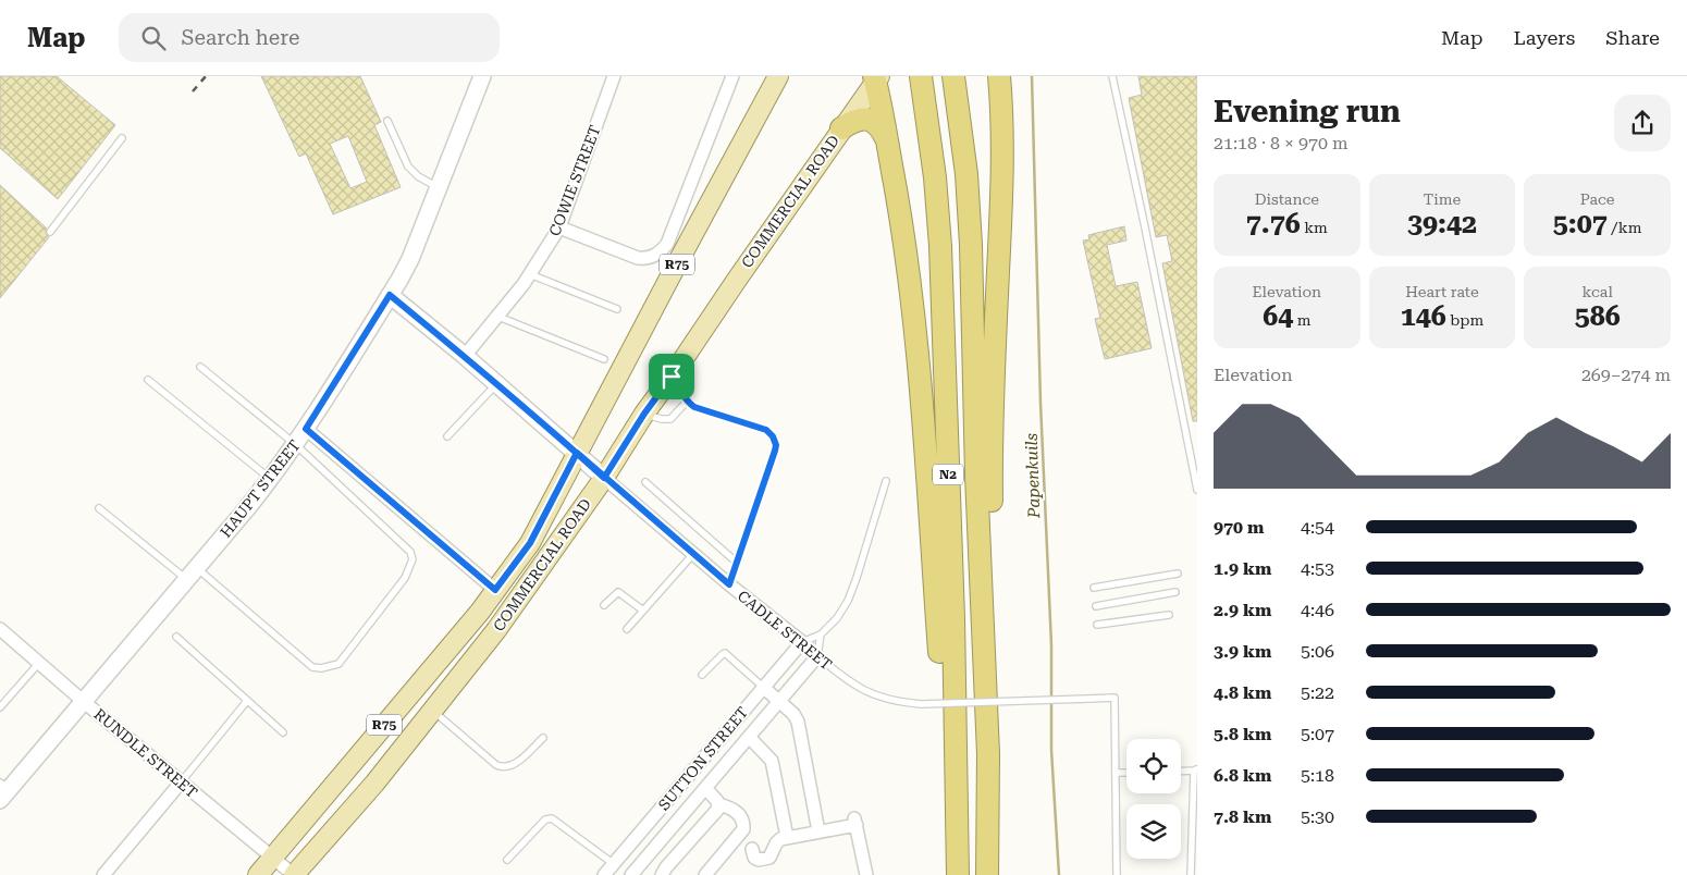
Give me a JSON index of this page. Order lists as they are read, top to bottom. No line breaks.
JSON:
{"streets":{"highway":["N2"],"main road":["COMMERCIAL ROAD","R75"],"street":["COWIE STREET","HAUPT STREET","CADLE STREET","RUNDLE STREET","SUTTON STREET"]},"crossings":[["COWIE STREET","CADLE STREET"],["COMMERCIAL ROAD","CADLE STREET"],["COMMERCIAL ROAD","RUNDLE STREET"],["HAUPT STREET","CADLE STREET"],["HAUPT STREET","RUNDLE STREET"],["CADLE STREET","SUTTON STREET"]],"water":["Papenkuils"],"page":{"header":"Map","search":"Search here","nav":["Map","Layers","Share"],"heading":["Evening run","21:18 · 8 × 970 m"],"stats":[["Distance","7.76 km"],["Time","39:42"],["Pace","5:07 /km"],["Elevation","64 m"],["Heart rate","146 bpm"],["kcal","586"]],"chart":["Elevation","269–274 m"],"list":[{"name":"970 m","note":"4:54"},{"name":"1.9 km","note":"4:53"},{"name":"2.9 km","note":"4:46"},{"name":"3.9 km","note":"5:06"},{"name":"4.8 km","note":"5:22"},{"name":"5.8 km","note":"5:07"},{"name":"6.8 km","note":"5:18"},{"name":"7.8 km","note":"5:30"}]}}
